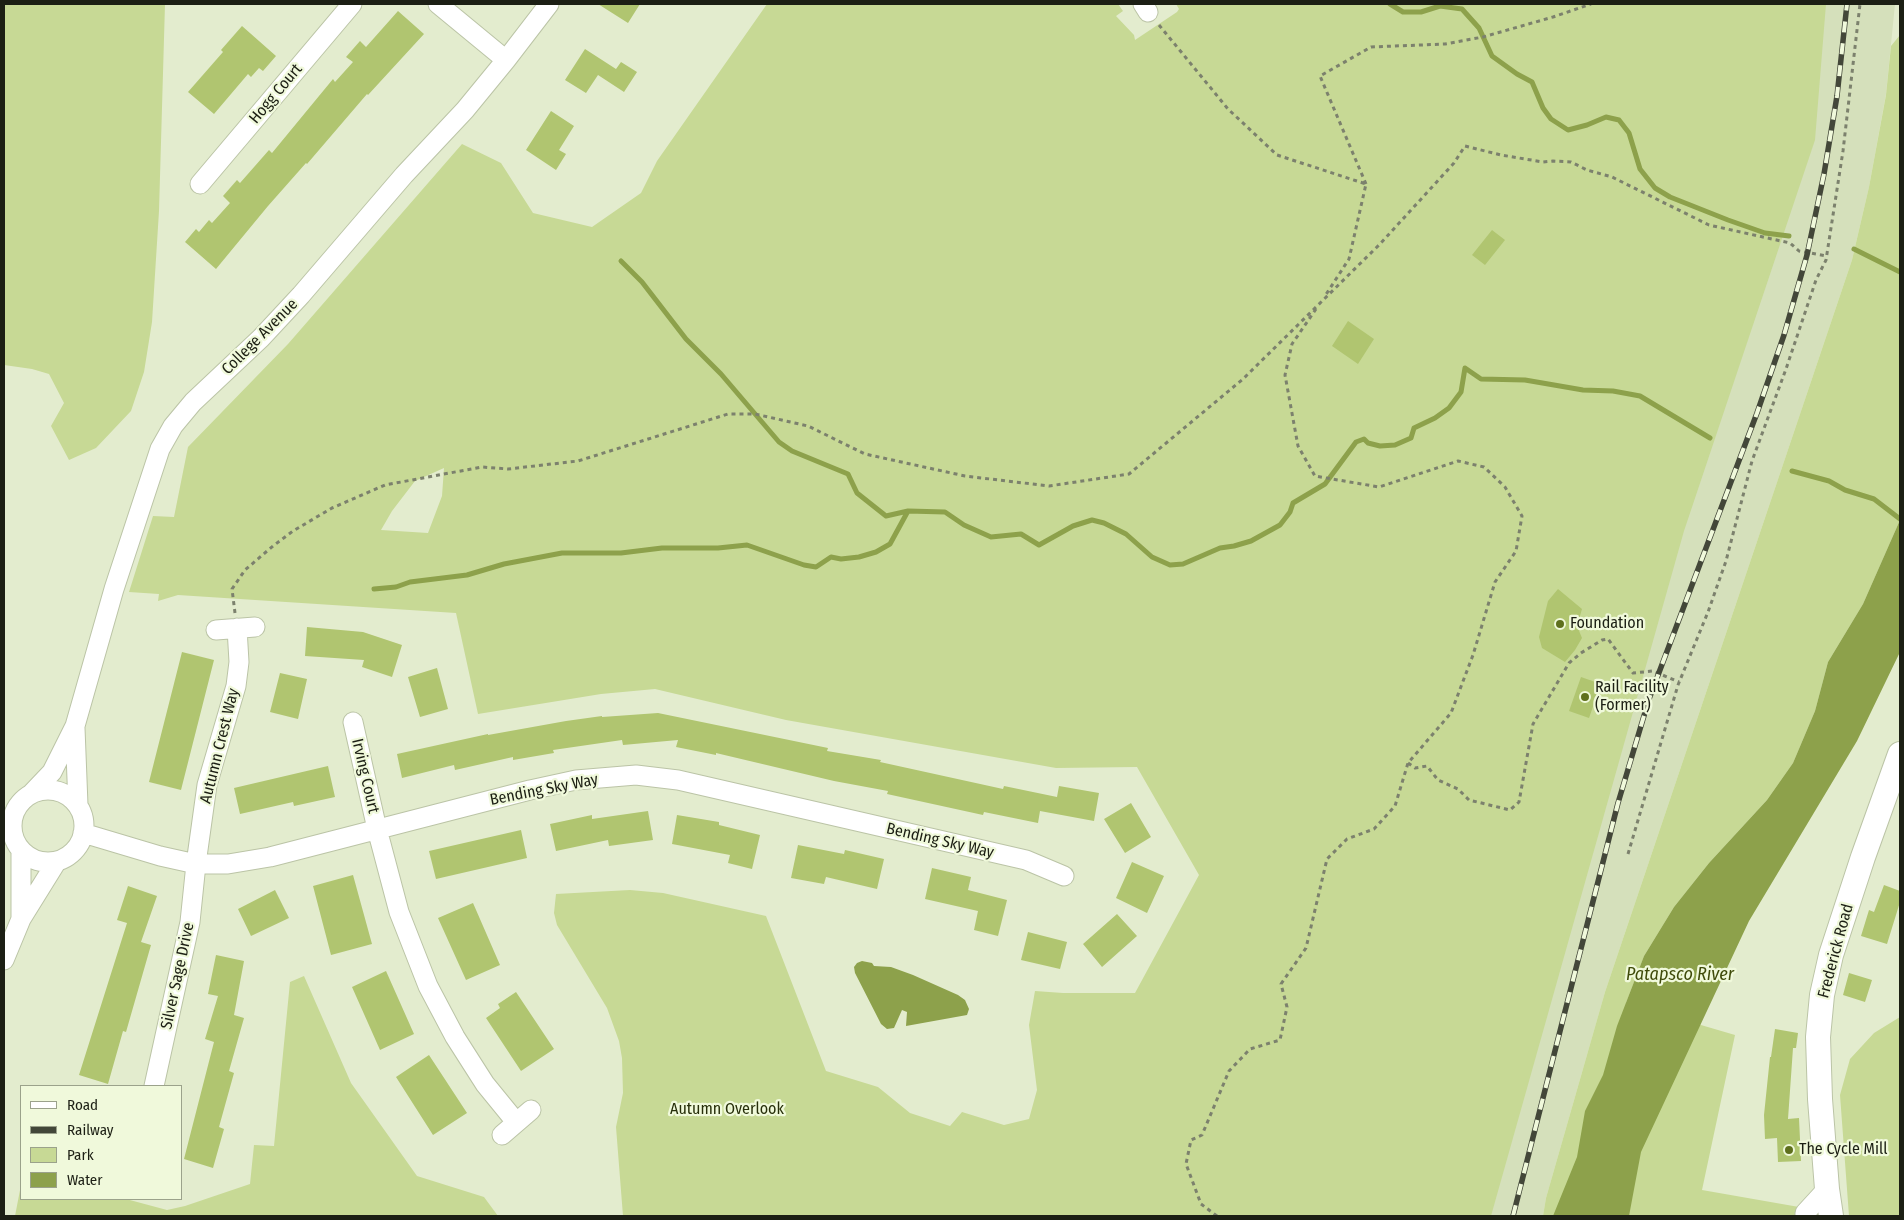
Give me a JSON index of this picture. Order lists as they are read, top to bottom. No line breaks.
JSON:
{"streets":{"main road":["Frederick Road"],"street":["Hogg Court","College Avenue","Autumn Crest Way","Irving Court","Bending Sky Way","Silver Sage Drive"]},"crossings":[["College Avenue","Bending Sky Way"],["Autumn Crest Way","Bending Sky Way"],["Autumn Crest Way","Silver Sage Drive"],["Irving Court","Bending Sky Way"],["Bending Sky Way","Silver Sage Drive"]],"water":["Patapsco River"],"parks":["Autumn Overlook"],"places":["Foundation","Rail Facility (Former)","The Cycle Mill"],"legend":["Road","Railway","Park","Water"]}
